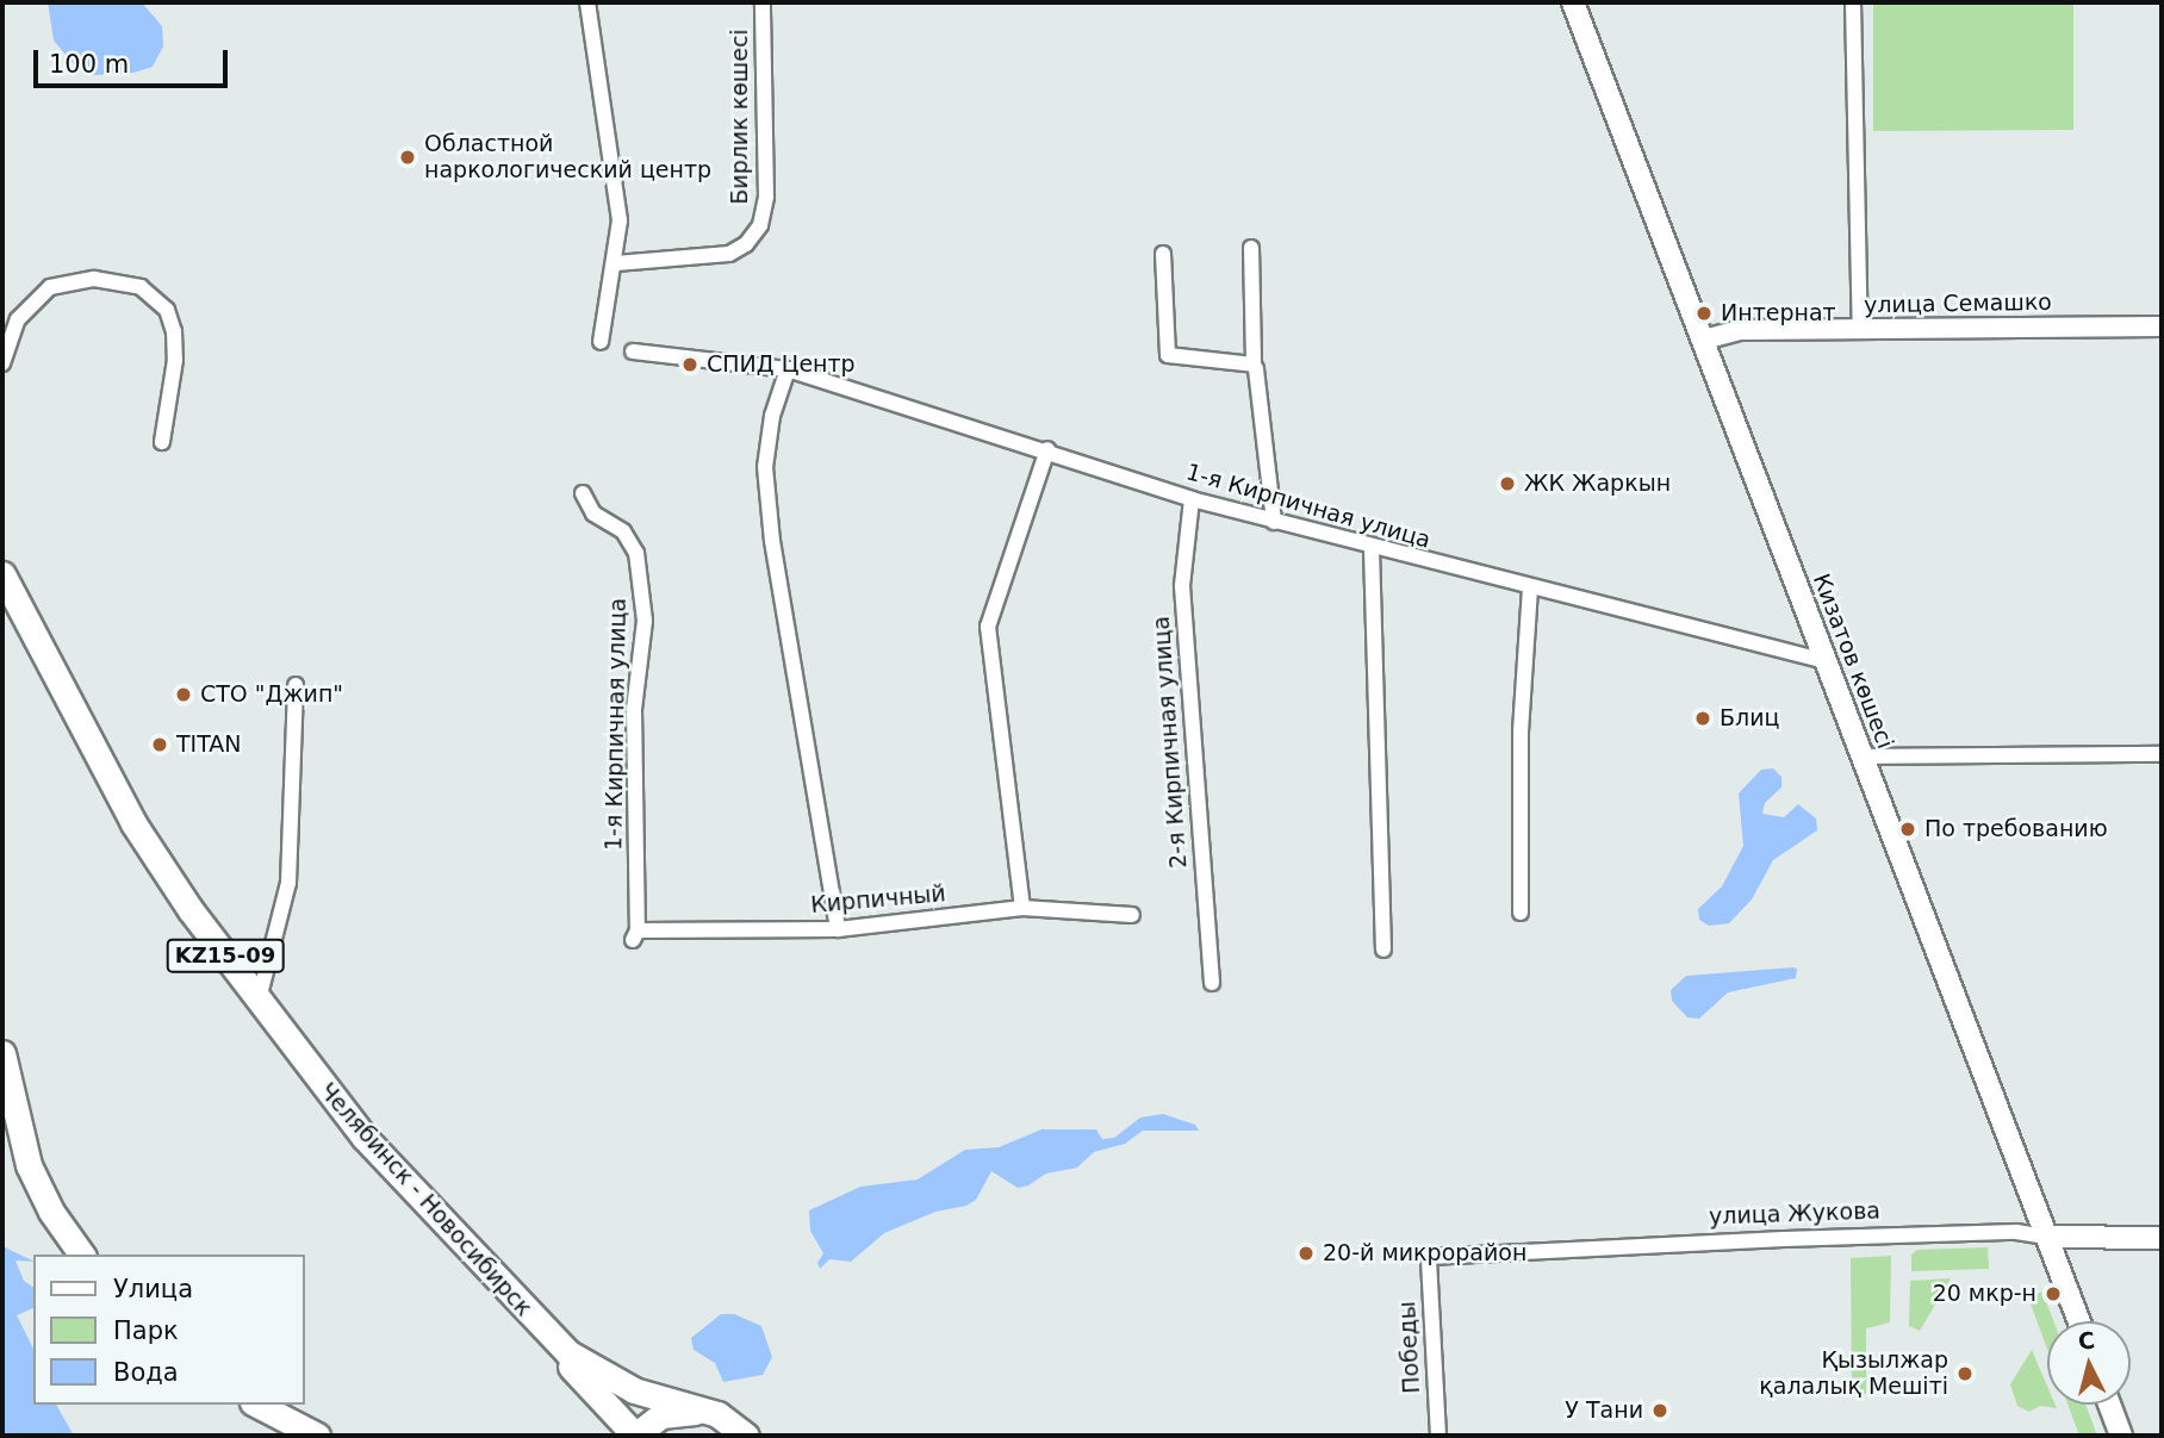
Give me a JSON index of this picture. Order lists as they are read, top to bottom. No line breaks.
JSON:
{"streets":{"highway":["KZ15-09","Челябинск - Новосибирск"],"main road":["Кизатов көшесі","улица Жукова"],"street":["Бирлик көшесі","улица Семашко","1-я Кирпичная улица","2-я Кирпичная улица","Кирпичный","Победы"]},"crossings":[["улица Семашко","Кизатов көшесі"],["1-я Кирпичная улица","Кизатов көшесі"],["1-я Кирпичная улица","2-я Кирпичная улица"],["1-я Кирпичная улица","Кирпичный"],["Кизатов көшесі","улица Жукова"],["KZ15-09","Челябинск - Новосибирск"],["улица Жукова","Победы"]],"places":["Областной наркологический центр","Интернат","СПИД Центр","ЖК Жаркын","СТО \"Джип\"","Блиц","TITAN","По требованию","20-й микрорайон","20 мкр-н","Қызылжар қалалық Мешіті","У Тани"],"legend":["Улица","Парк","Вода"],"scale_bar":"100 m","north":"top"}
